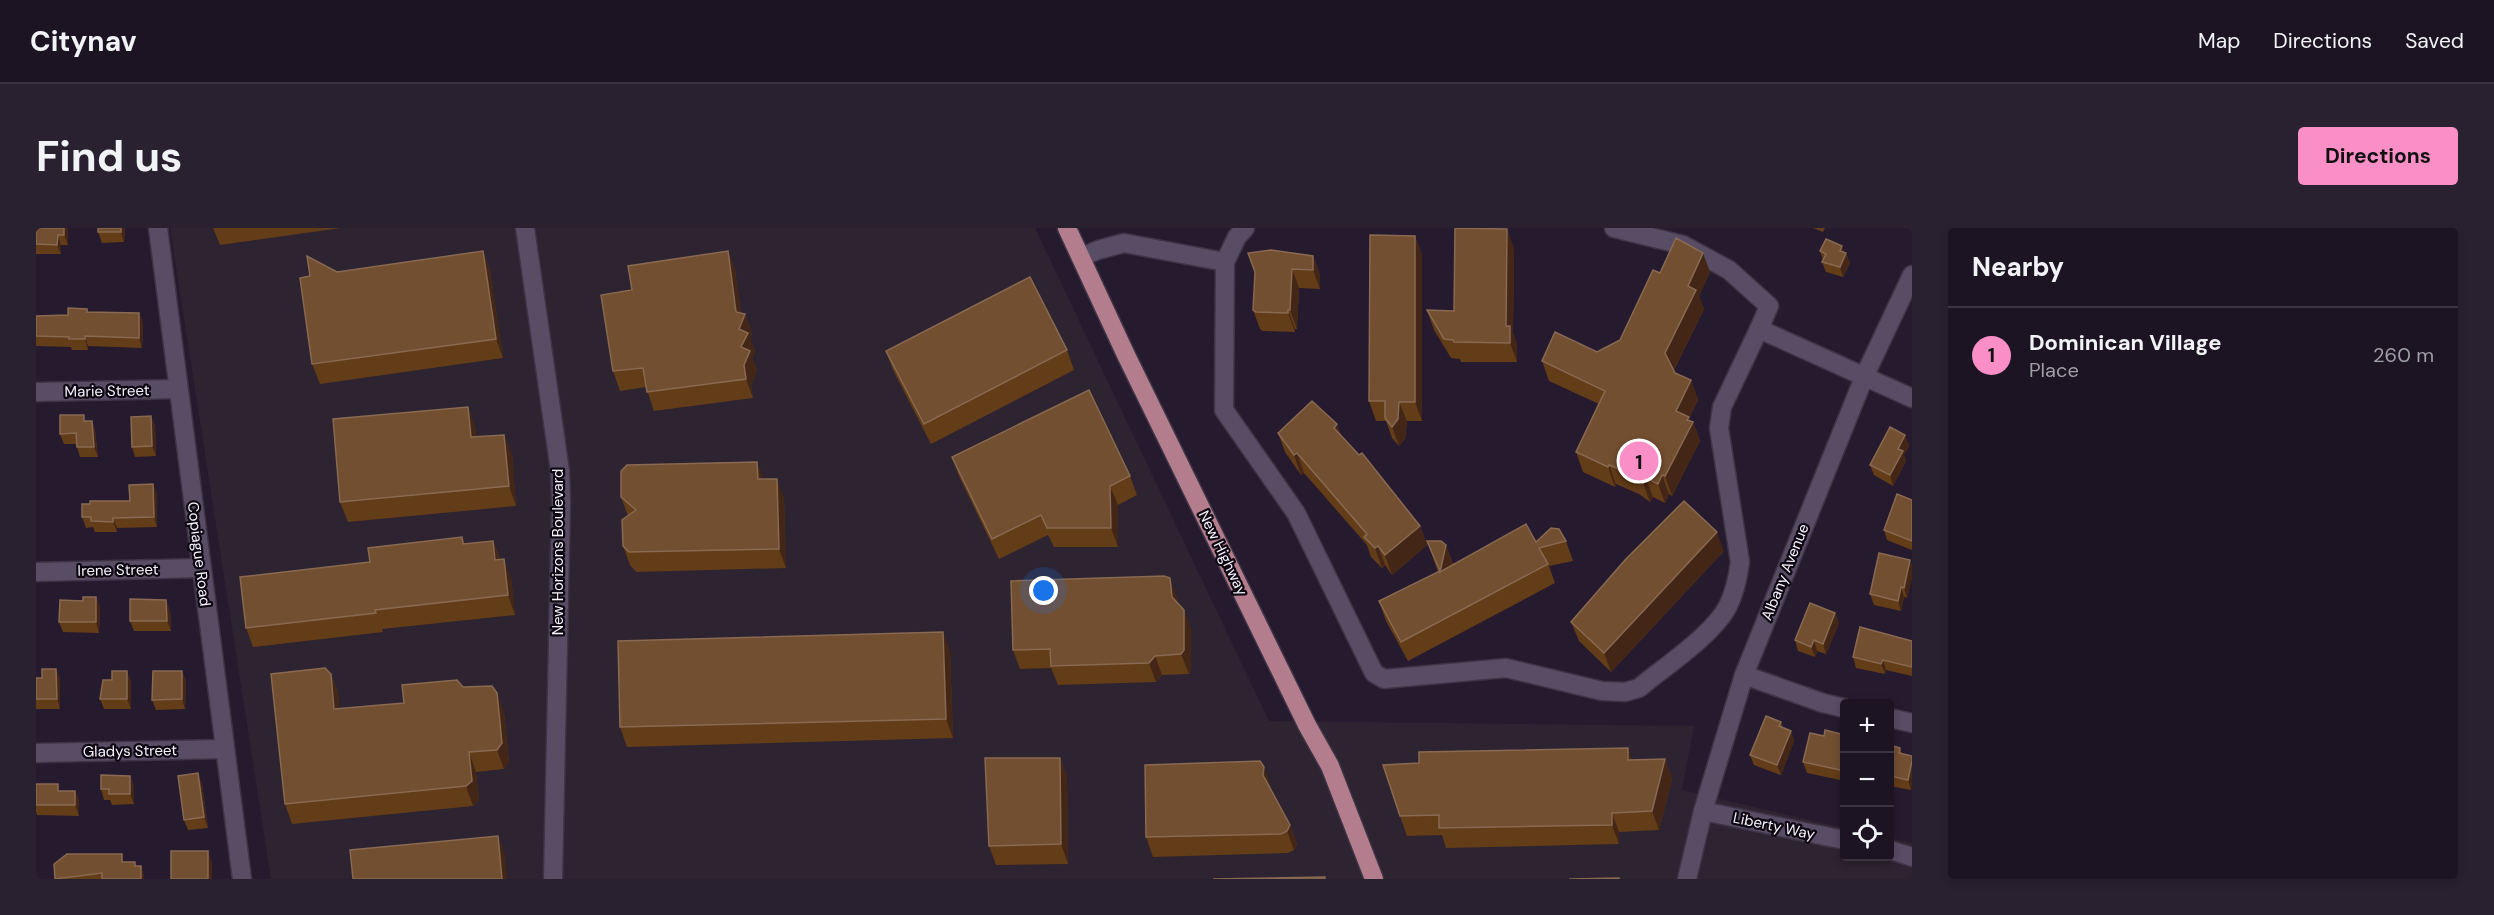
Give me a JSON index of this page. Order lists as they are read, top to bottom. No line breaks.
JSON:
{"streets":{"main road":["New Highway"],"street":["Marie Street","New Horizons Boulevard","Copiague Road","Irene Street","Albany Avenue","Gladys Street","Liberty Way"]},"crossings":[["Marie Street","Copiague Road"],["Copiague Road","Irene Street"],["Copiague Road","Gladys Street"],["Albany Avenue","Liberty Way"]],"page":{"header":"Citynav","nav":["Map","Directions","Saved"],"buttons":"Directions","title":"Find us","heading":"Nearby","list":[{"mark":"1","name":"Dominican Village","note":"Place","value":"260 m"}],"pins":"1","map_buttons":["+","−"]}}
